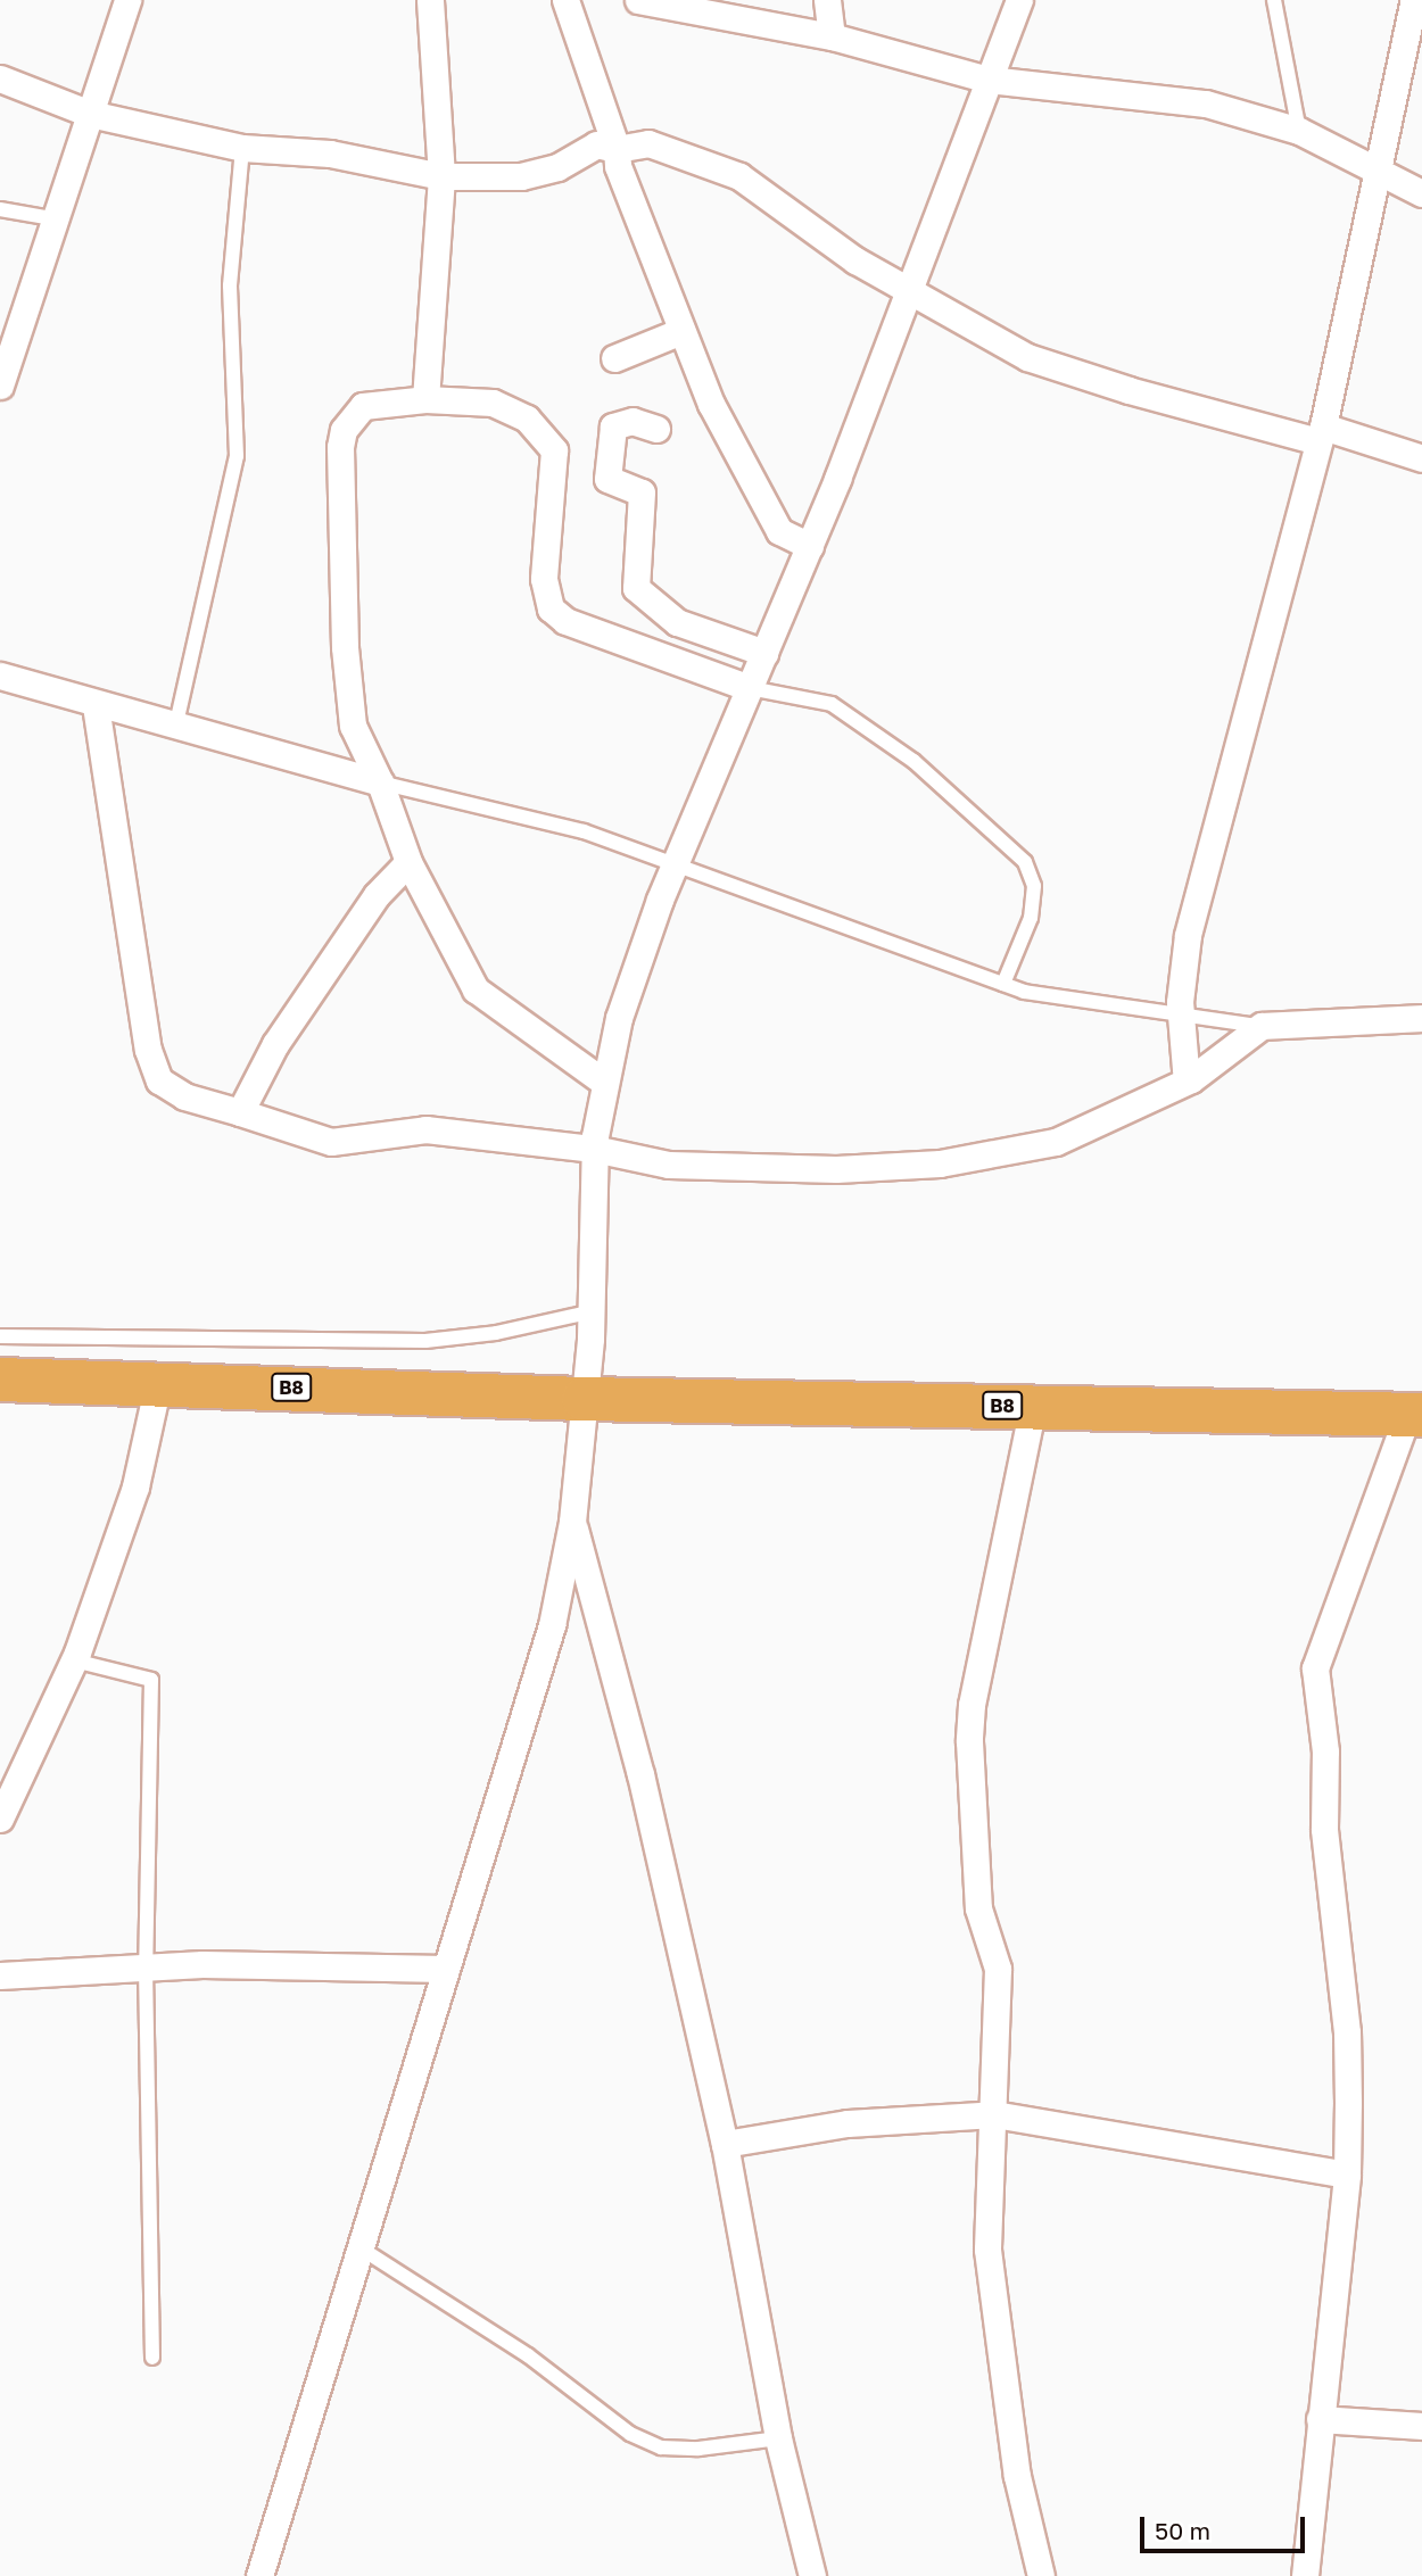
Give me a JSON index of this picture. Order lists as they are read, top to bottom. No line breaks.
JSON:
{"streets":{"highway":["B8"]},"scale_bar":"50 m"}
